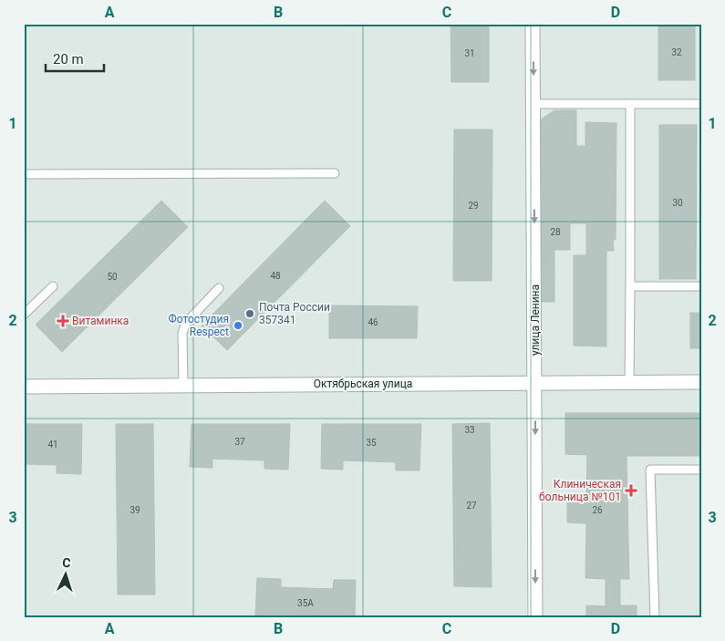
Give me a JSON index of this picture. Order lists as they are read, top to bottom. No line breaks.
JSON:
{"streets":{"street":["улица Ленина","Октябрьская улица"]},"crossings":[["улица Ленина","Октябрьская улица"]],"one_way":["улица Ленина"],"places":{"other":["Почта России 357341","Фотостудия Respect"],"health":["Витаминка","Клиническая больница №101"]},"house_numbers":["32","31","30","29","28","48","50","46","33","37","35","41","27","39","26","35А"],"scale_bar":"20 m","north":"top","grid":{"columns":["A","B","C","D"],"rows":["1","2","3"]}}
